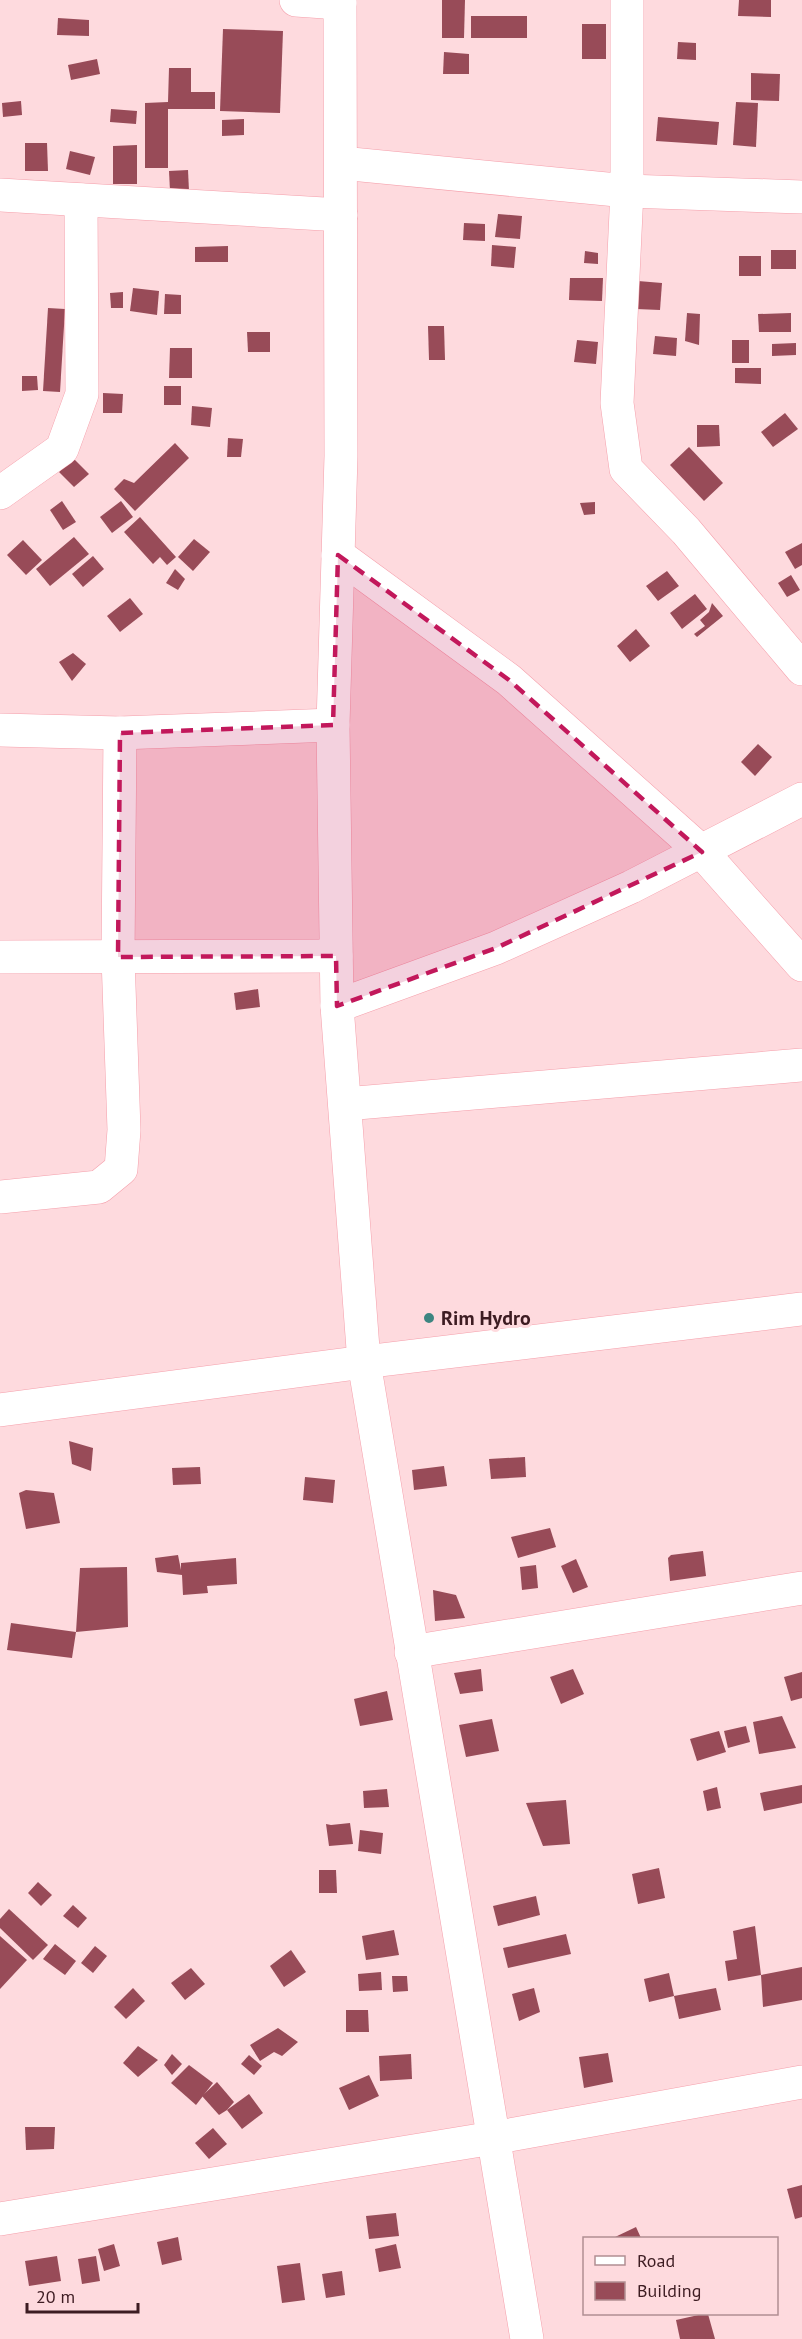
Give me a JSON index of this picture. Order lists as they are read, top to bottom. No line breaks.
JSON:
{"places":["Rim Hydro"],"legend":["Road","Building"],"scale_bar":"20 m"}
